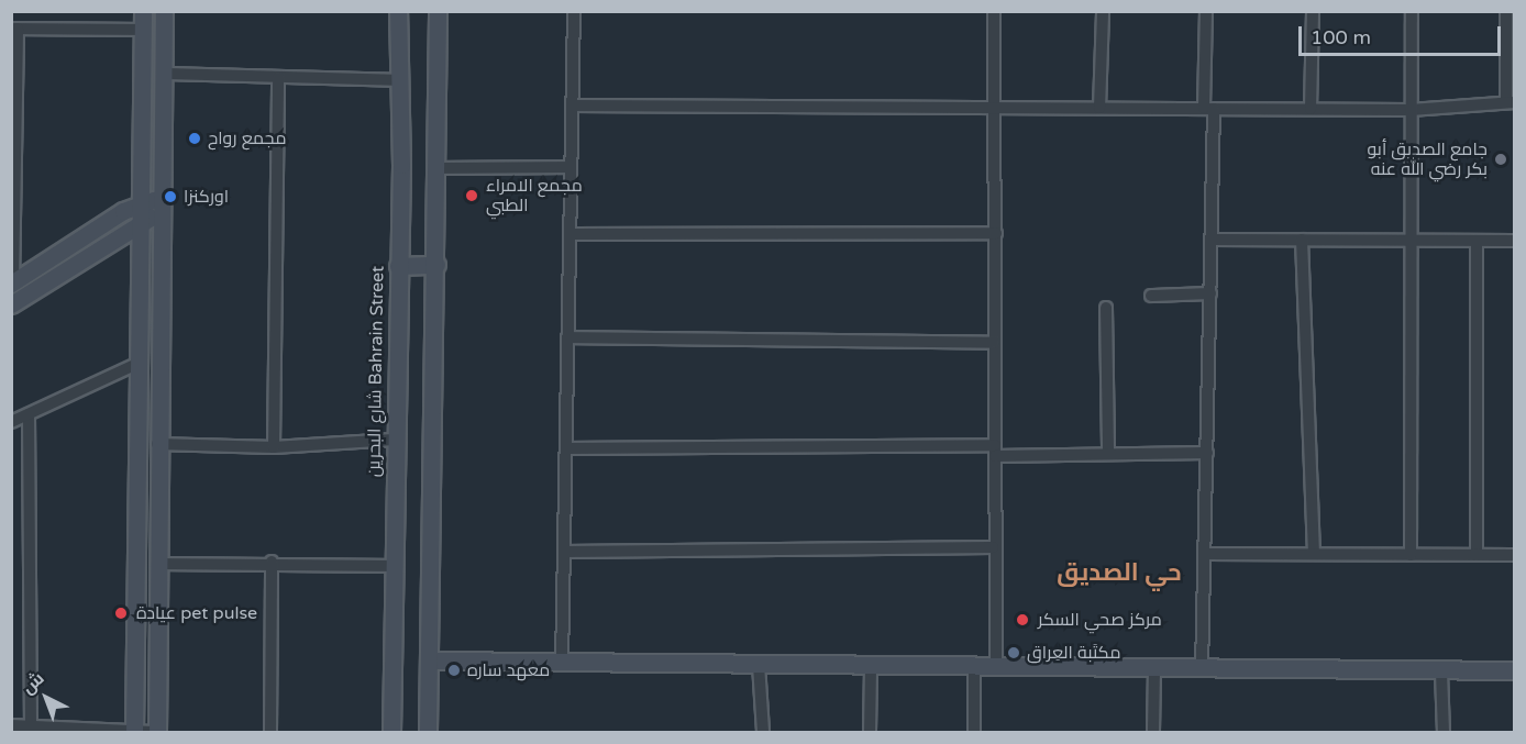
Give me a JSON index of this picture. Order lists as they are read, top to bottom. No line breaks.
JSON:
{"streets":{"street":["شارع البحرين Bahrain Street"]},"districts":["حي الصديق"],"places":["مجمع رواح","جامع الصديق أبو بكر رضي الله عنه","مجمع الامراء الطبي","اوركنزا","عيادة pet pulse","مركز صحي السكر","مكتَبة العِراق","معهد ساره"],"scale_bar":"100 m","north":"top left"}
